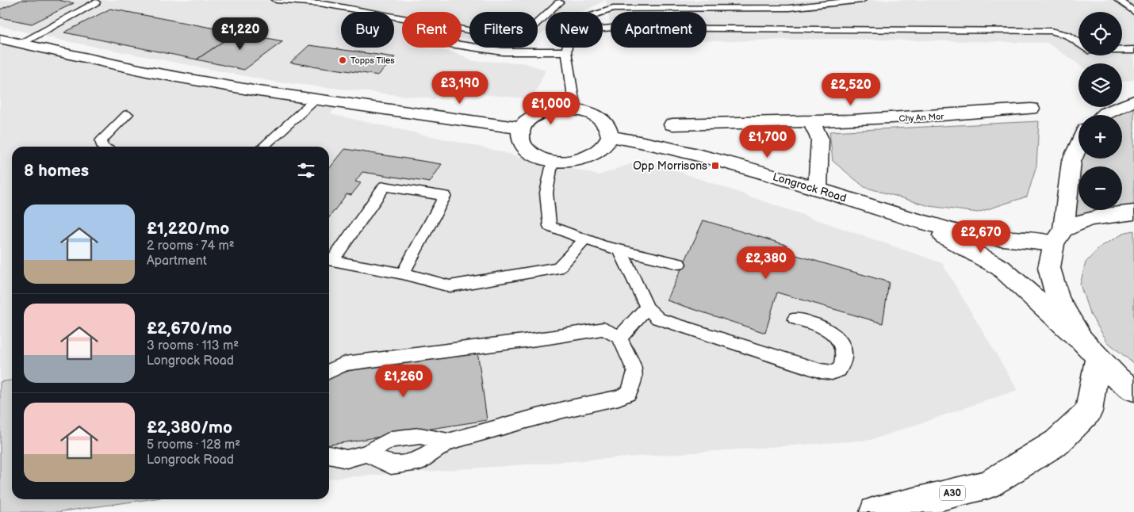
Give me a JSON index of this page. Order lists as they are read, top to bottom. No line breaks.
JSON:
{"streets":{"main road":["Chy An Mor","Longrock Road","A30"]},"crossings":[["Longrock Road","A30"]],"places":{"other":["Topps Tiles"],"transit":["Opp Morrisons"]},"page":{"map_buttons":["+","−"],"chip":["Buy","Rent","Filters","New","Apartment"],"price":["£1,220","£3,190","£2,520","£1,000","£1,700","£2,670","£2,380","£1,260"],"heading":"8 homes","list":[{"name":"£1,220/mo","note":"2 rooms · 74 m² · Apartment"},{"name":"£2,670/mo","note":"3 rooms · 113 m² · Longrock Road"},{"name":"£2,380/mo","note":"5 rooms · 128 m² · Longrock Road"}]}}
